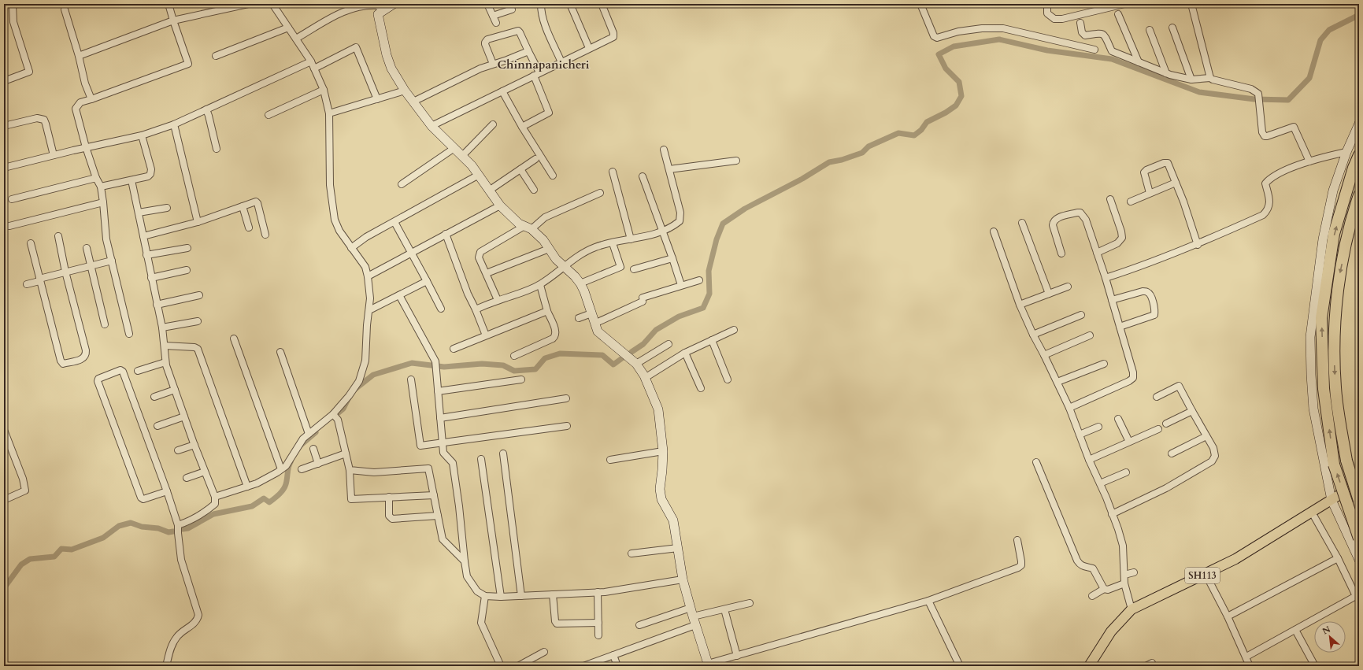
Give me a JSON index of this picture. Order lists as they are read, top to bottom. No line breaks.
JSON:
{"streets":{"main road":["SH113"]},"districts":["Chinnapanicheri"],"north":"top left"}
